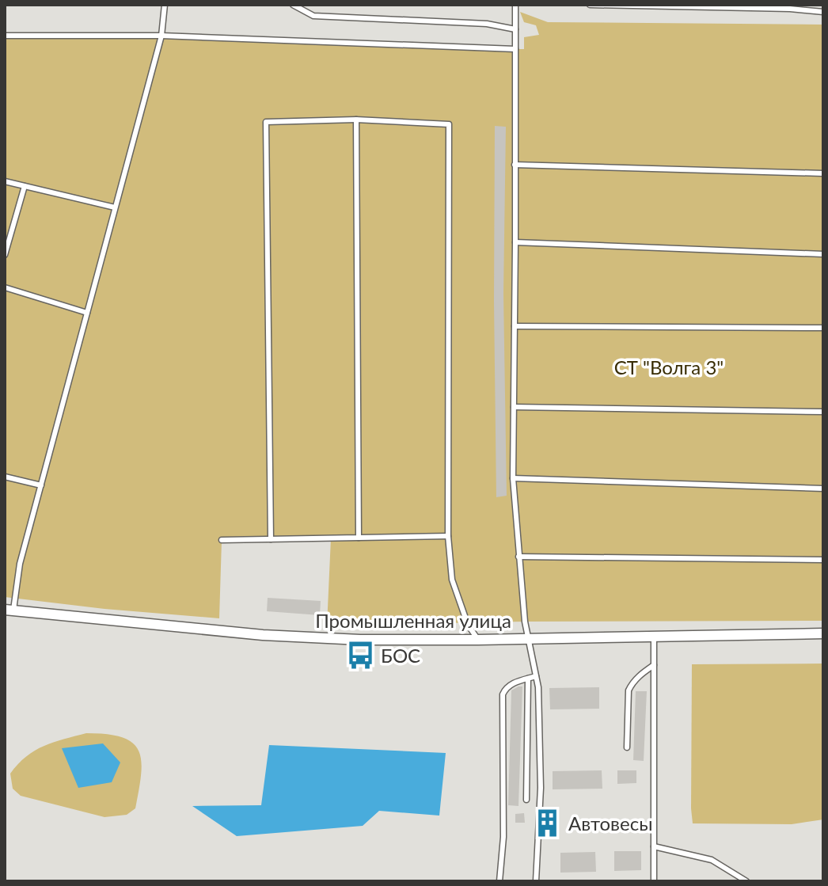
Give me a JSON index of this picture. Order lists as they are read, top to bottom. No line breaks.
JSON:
{"streets":{"street":["Промышленная улица"]},"parks":["СТ \"Волга 3\""],"places":{"bus stop":["БОС"],"building":["Автовесы"]}}
